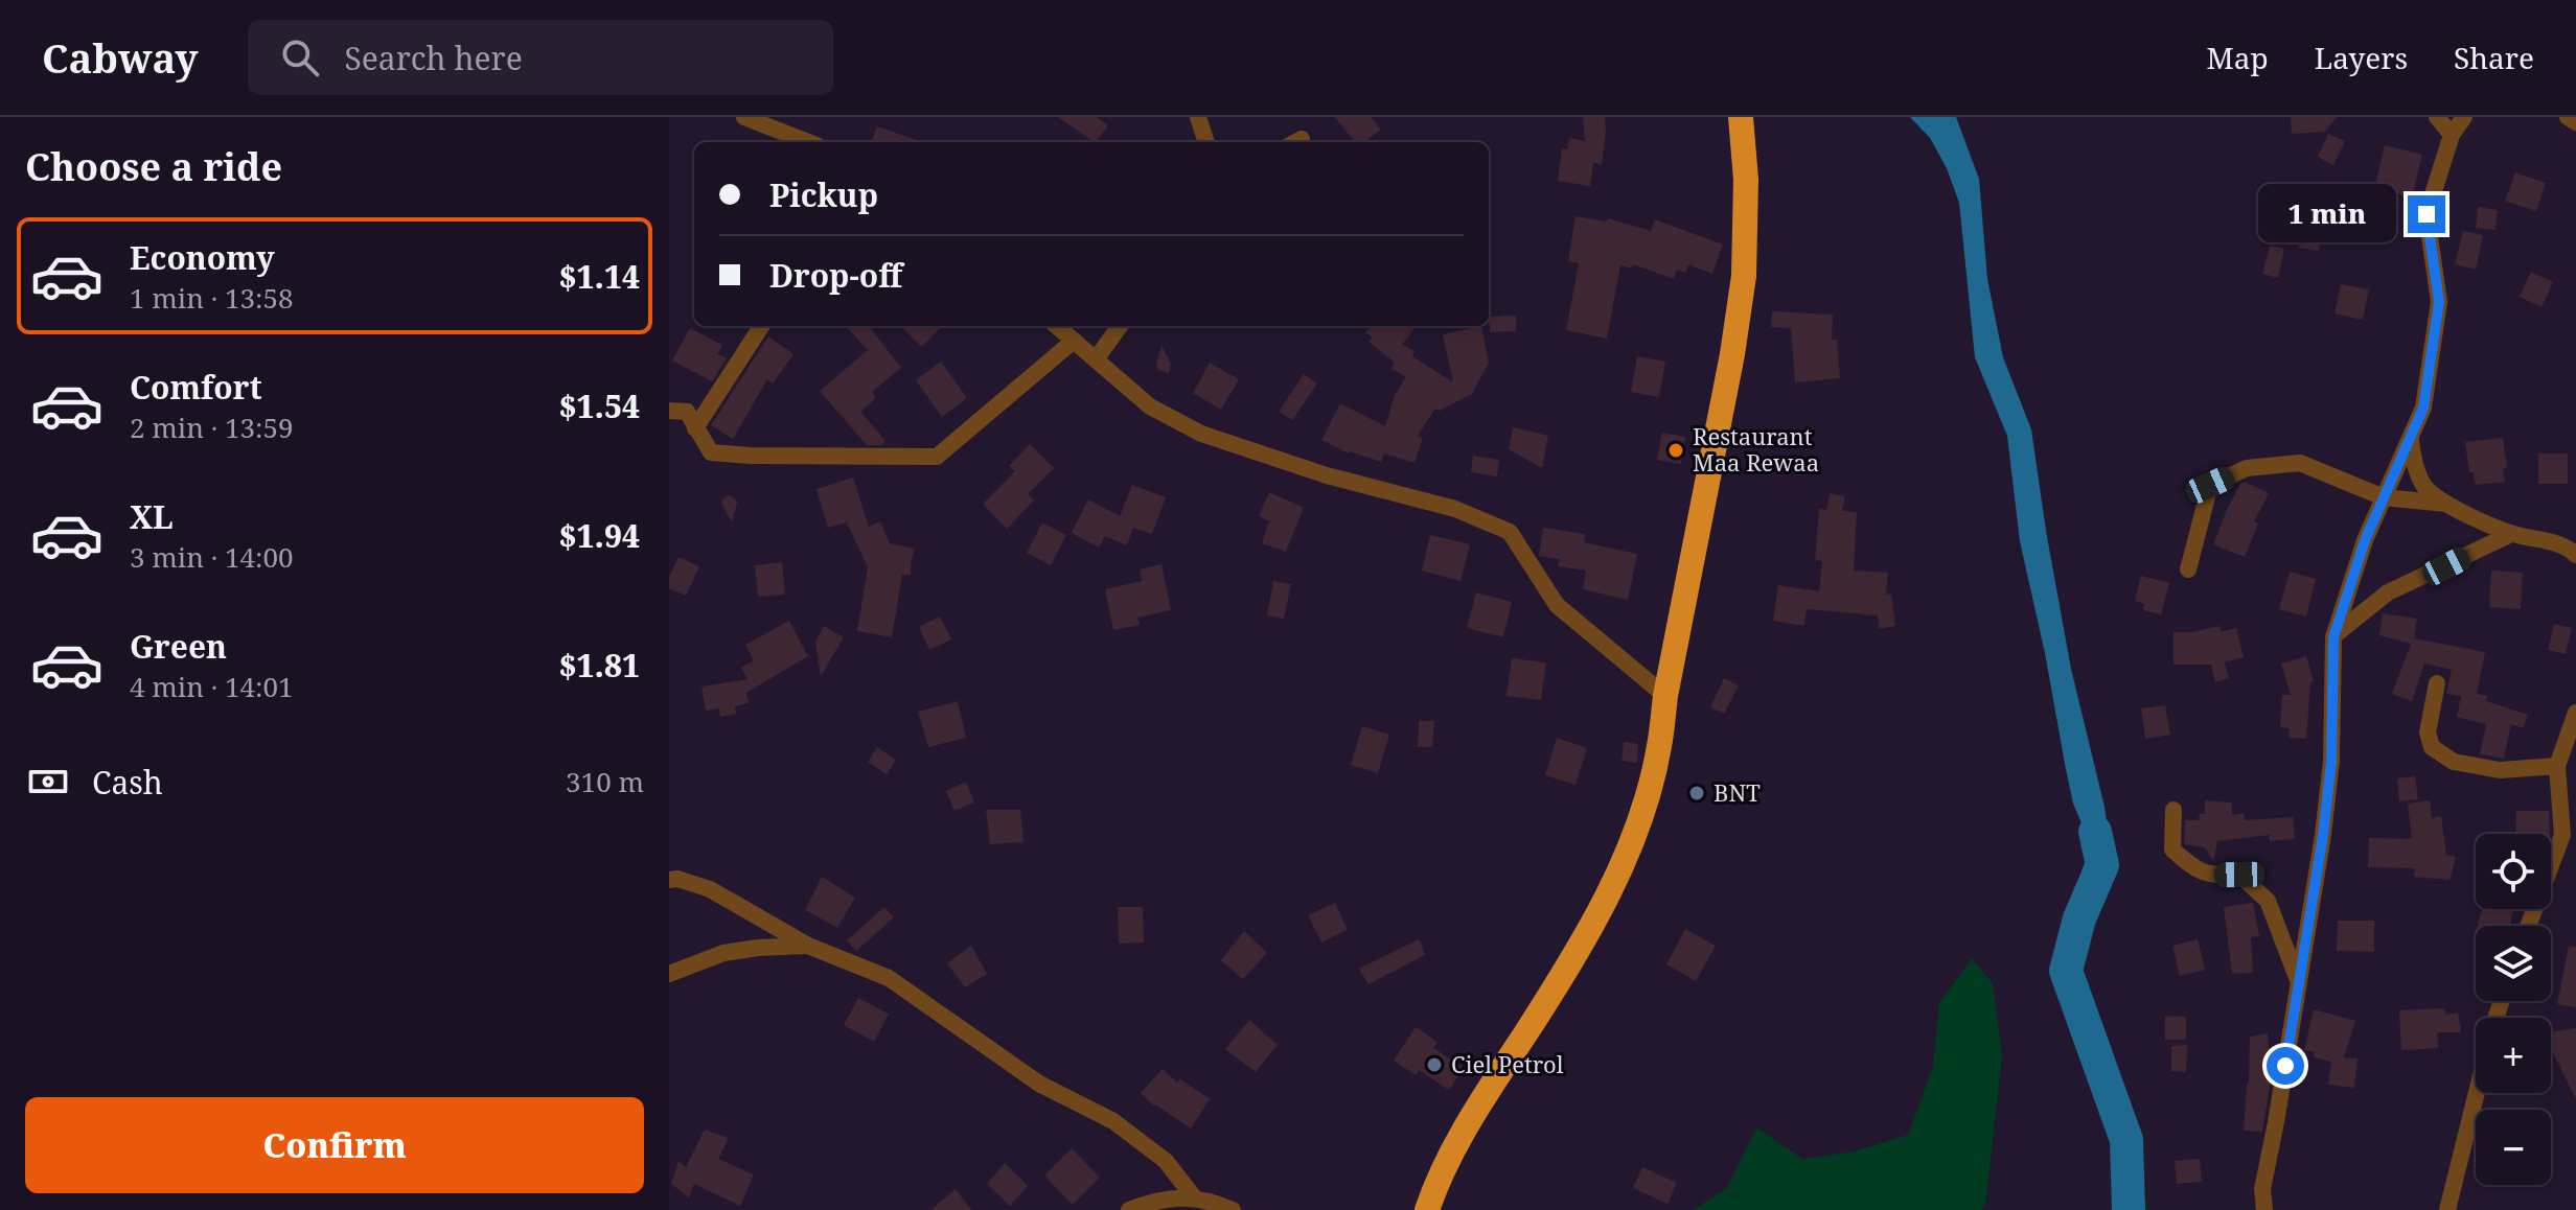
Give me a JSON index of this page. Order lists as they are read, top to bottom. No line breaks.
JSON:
{"places":["Restaurant Maa Rewaa","BNT","Ciel Petrol"],"page":{"header":"Cabway","search":"Search here","nav":["Map","Layers","Share"],"heading":"Choose a ride","banner":["Pickup","Drop-off"],"bubble":"1 min","list":[{"name":"Economy","note":"1 min · 13:58","value":"$1.14"},{"name":"Comfort","note":"2 min · 13:59","value":"$1.54"},{"name":"XL","note":"3 min · 14:00","value":"$1.94"},{"name":"Green","note":"4 min · 14:01","value":"$1.81"}],"pay":["Cash","310 m"],"map_buttons":["+","−"],"buttons":"Confirm"}}
